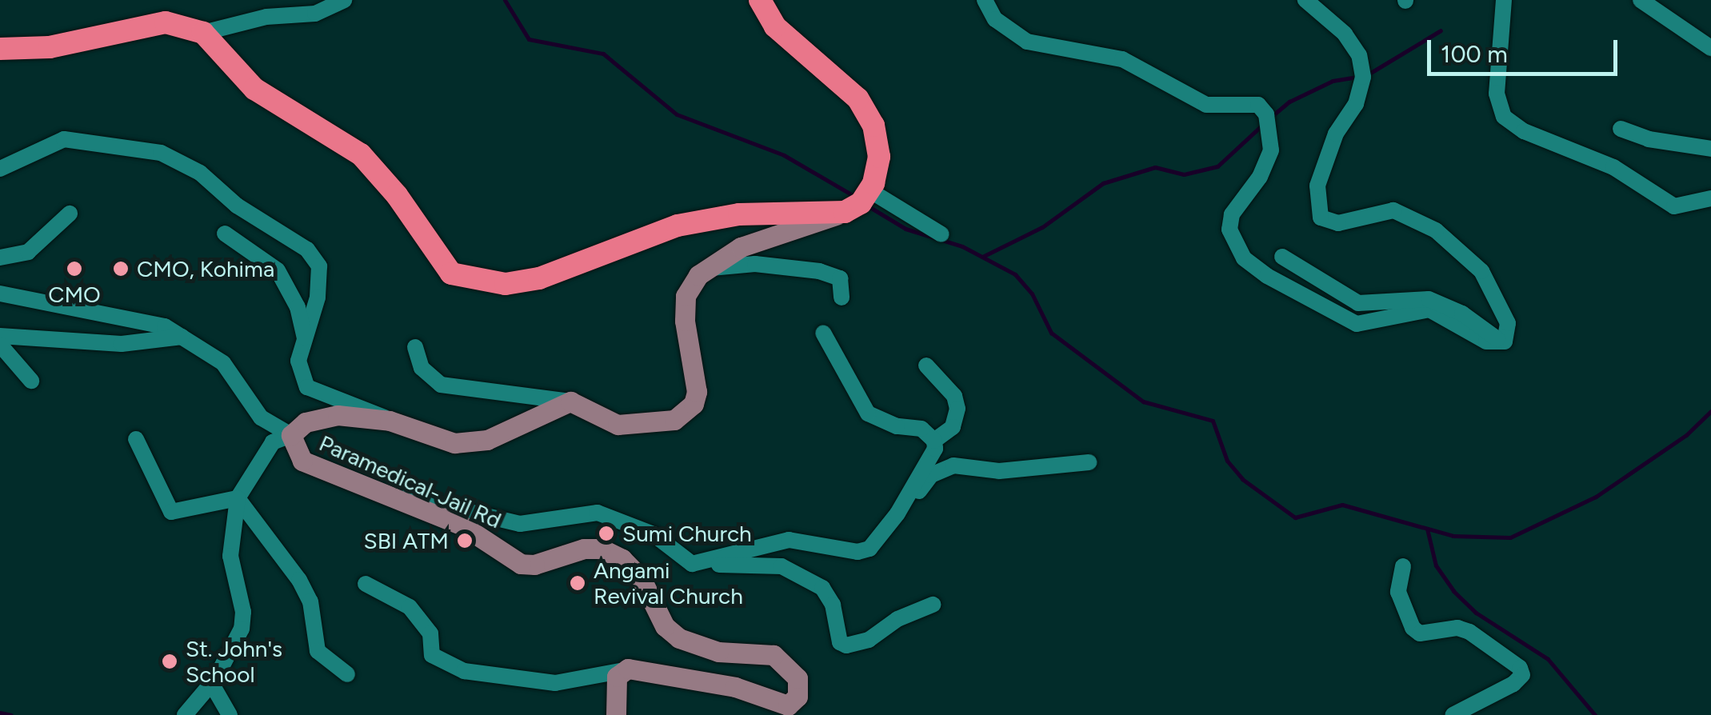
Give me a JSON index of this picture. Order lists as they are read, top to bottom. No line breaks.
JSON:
{"streets":{"main road":["Paramedical-Jail Rd"]},"places":["CMO","CMO, Kohima","Sumi Church","SBI ATM","Angami Revival Church","St. John's School"],"scale_bar":"100 m"}
